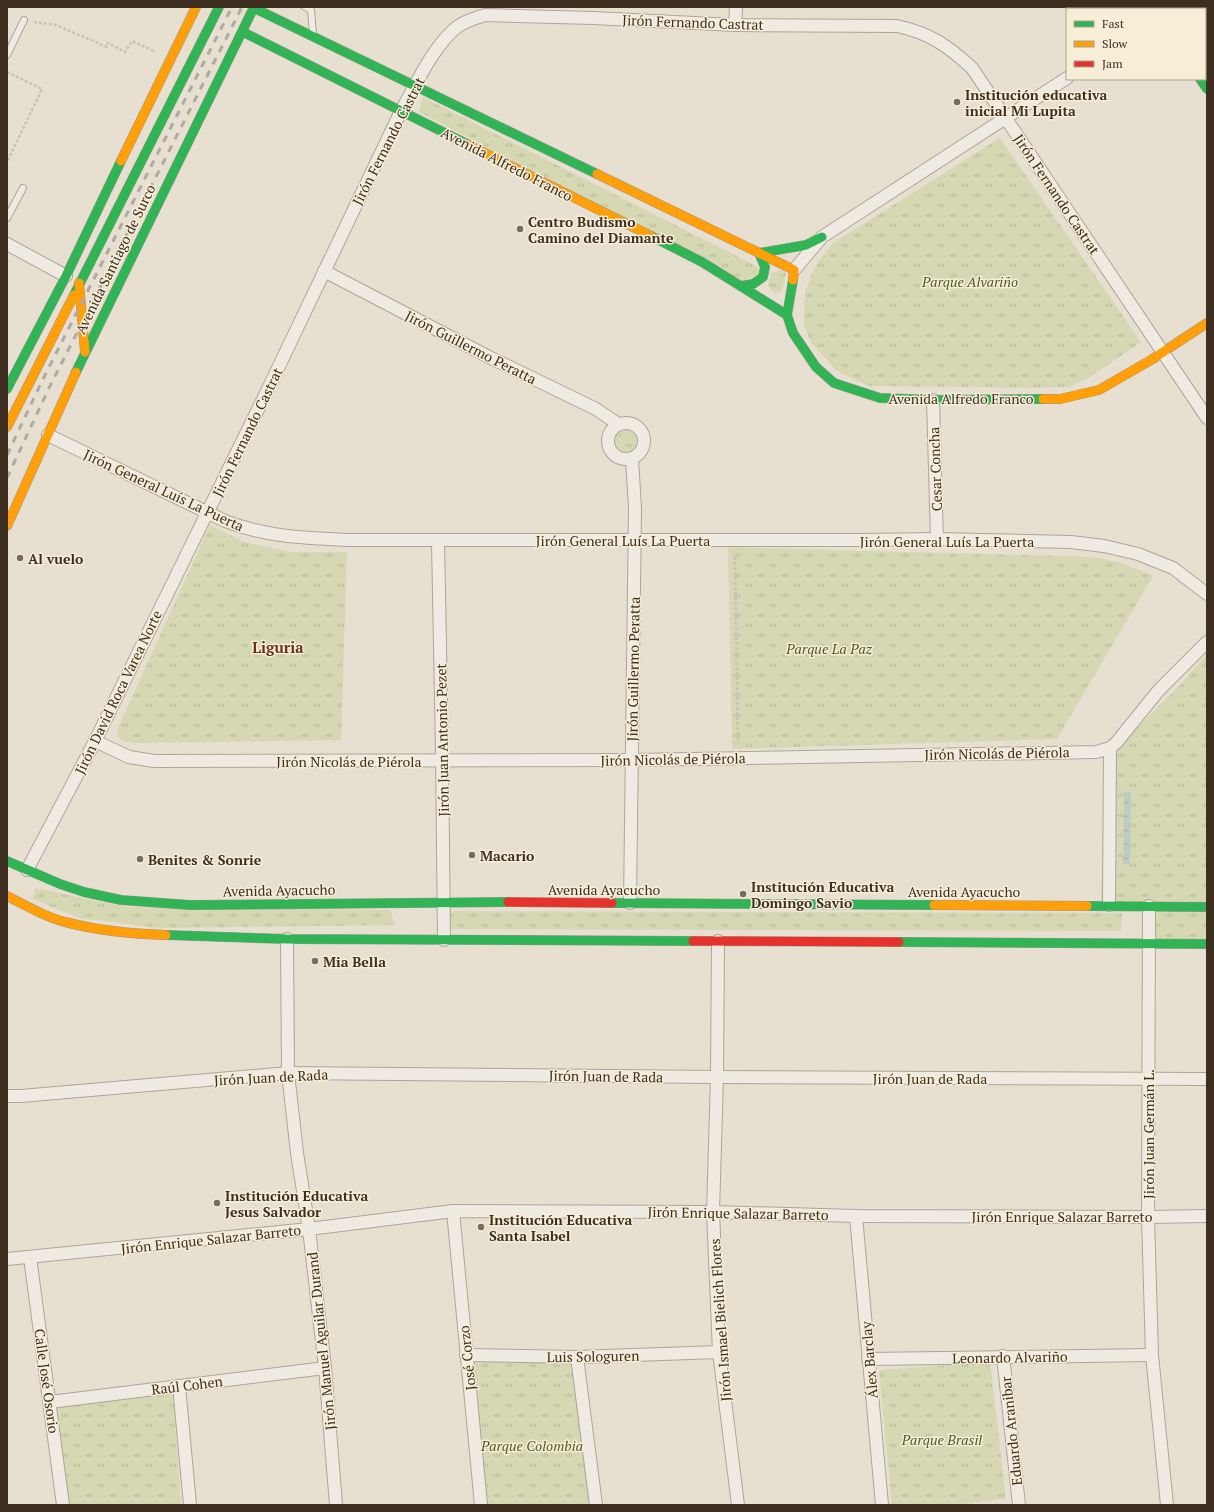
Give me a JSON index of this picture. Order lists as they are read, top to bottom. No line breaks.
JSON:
{"streets":{"main road":["Avenida Alfredo Franco","Avenida Santiago de Surco","Avenida Ayacucho"],"street":["Jirón Fernando Castrat","Jirón Guillermo Peratta","Cesar Concha","Jirón General Luís La Puerta","Jirón David Roca Varea Norte","Jirón Juan Antonio Pezet","Jirón Nicolás de Piérola","Jirón Juan de Rada","Jirón Juan Germán L.","Jirón Enrique Salazar Barreto","Jirón Ismael Bielich Flores","Jirón Manuel Aguilar Durand","Luis Sologuren","Leonardo Alvariño","José Corzo","Álex Barclay","Calle José Osorio","Raúl Cohen","Eduardo Aranibar"]},"crossings":[["Jirón Fernando Castrat","Avenida Alfredo Franco"],["Jirón Fernando Castrat","Jirón Guillermo Peratta"],["Jirón Fernando Castrat","Jirón General Luís La Puerta"],["Jirón Fernando Castrat","Jirón David Roca Varea Norte"],["Avenida Alfredo Franco","Avenida Santiago de Surco"],["Avenida Alfredo Franco","Cesar Concha"],["Avenida Santiago de Surco","Jirón General Luís La Puerta"],["Jirón Guillermo Peratta","Jirón General Luís La Puerta"],["Jirón Guillermo Peratta","Jirón Nicolás de Piérola"],["Jirón Guillermo Peratta","Avenida Ayacucho"],["Cesar Concha","Jirón General Luís La Puerta"],["Jirón General Luís La Puerta","Jirón David Roca Varea Norte"],["Jirón General Luís La Puerta","Jirón Juan Antonio Pezet"],["Jirón David Roca Varea Norte","Jirón Nicolás de Piérola"],["Jirón David Roca Varea Norte","Avenida Ayacucho"],["Jirón Juan Antonio Pezet","Jirón Nicolás de Piérola"],["Jirón Juan Antonio Pezet","Avenida Ayacucho"],["Avenida Ayacucho","Jirón Juan Germán L."],["Jirón Juan de Rada","Jirón Juan Germán L."],["Jirón Juan de Rada","Jirón Ismael Bielich Flores"],["Jirón Juan de Rada","Jirón Manuel Aguilar Durand"],["Jirón Juan Germán L.","Jirón Enrique Salazar Barreto"],["Jirón Juan Germán L.","Leonardo Alvariño"],["Jirón Enrique Salazar Barreto","Jirón Ismael Bielich Flores"],["Jirón Enrique Salazar Barreto","Jirón Manuel Aguilar Durand"],["Jirón Enrique Salazar Barreto","José Corzo"],["Jirón Enrique Salazar Barreto","Álex Barclay"],["Jirón Enrique Salazar Barreto","Calle José Osorio"],["Jirón Ismael Bielich Flores","Luis Sologuren"],["Jirón Manuel Aguilar Durand","Raúl Cohen"],["Luis Sologuren","José Corzo"],["Leonardo Alvariño","Álex Barclay"],["Leonardo Alvariño","Eduardo Aranibar"],["Calle José Osorio","Raúl Cohen"]],"districts":["Liguria"],"parks":["Parque Alvariño","Parque La Paz","Parque Brasil","Parque Colombia"],"places":["Institución educativa inicial Mi Lupita","Centro Budismo Camino del Diamante","Al vuelo","Macario","Benites & Sonrie","Institución Educativa Domingo Savio","Mia Bella","Institución Educativa Jesus Salvador","Institución Educativa Santa Isabel"],"legend":["Fast","Slow","Jam"]}
